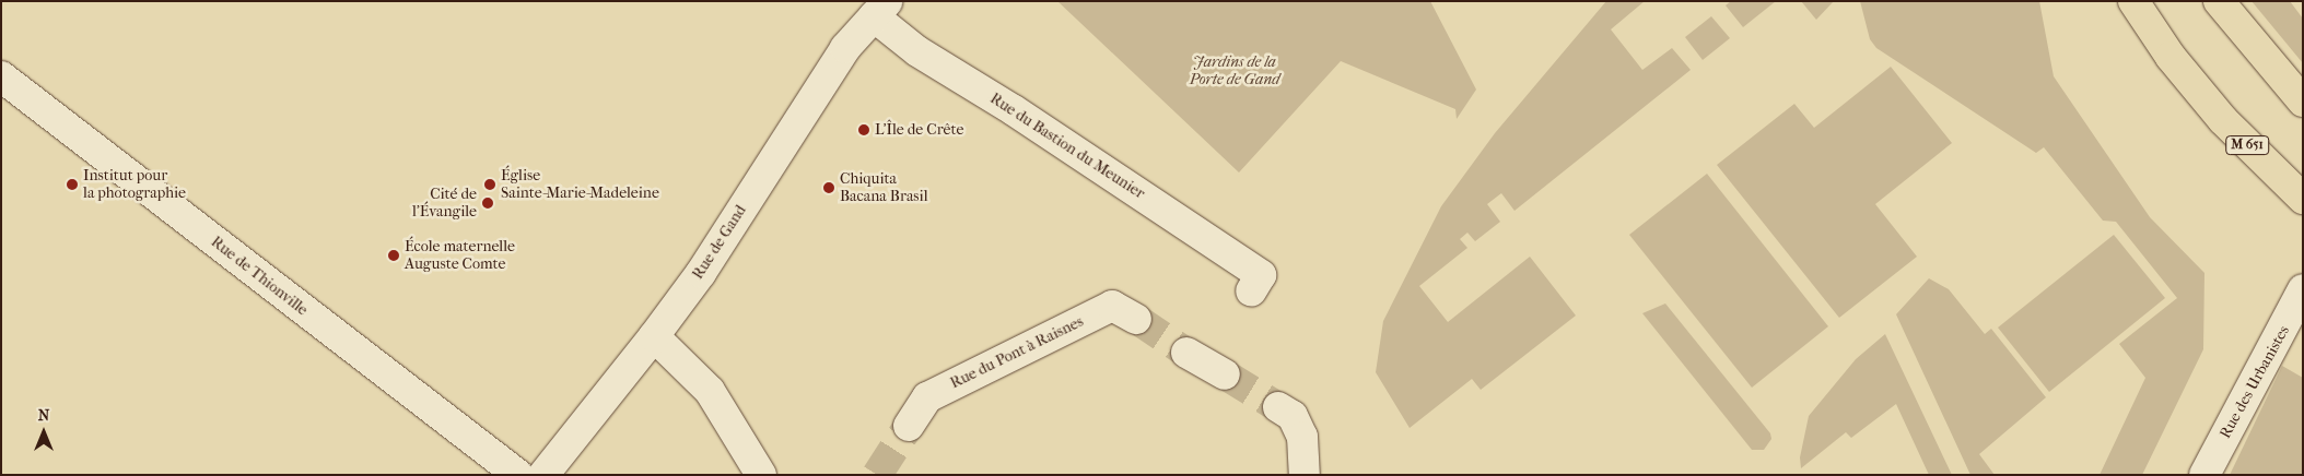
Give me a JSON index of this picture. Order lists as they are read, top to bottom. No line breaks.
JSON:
{"streets":{"highway":["M 651"],"street":["Rue du Bastion du Meunier","Rue de Gand","Rue de Thionville","Rue du Pont à Raisnes","Rue des Urbanistes"]},"crossings":[["Rue du Bastion du Meunier","Rue de Gand"]],"parks":["Jardins de la Porte de Gand"],"places":["L'Île de Crête","Institut pour la photographie","Église Sainte-Marie-Madeleine","Chiquita Bacana Brasil","Cité de l'Évangile","École maternelle Auguste Comte"],"north":"top"}
